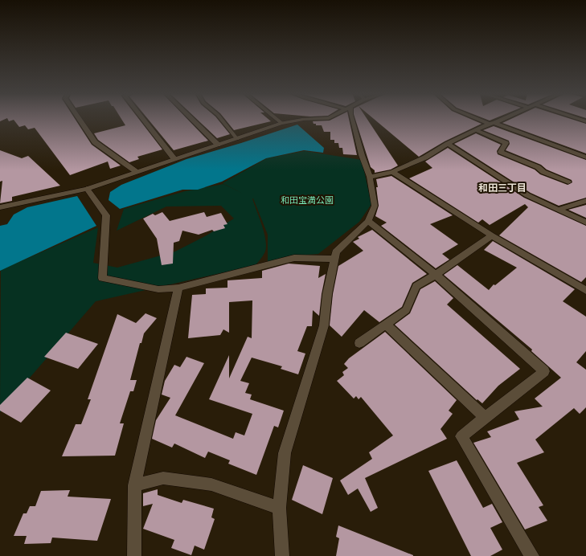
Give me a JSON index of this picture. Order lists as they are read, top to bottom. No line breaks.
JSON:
{"districts":["和田三丁目"],"parks":["和田宝満公園"]}
